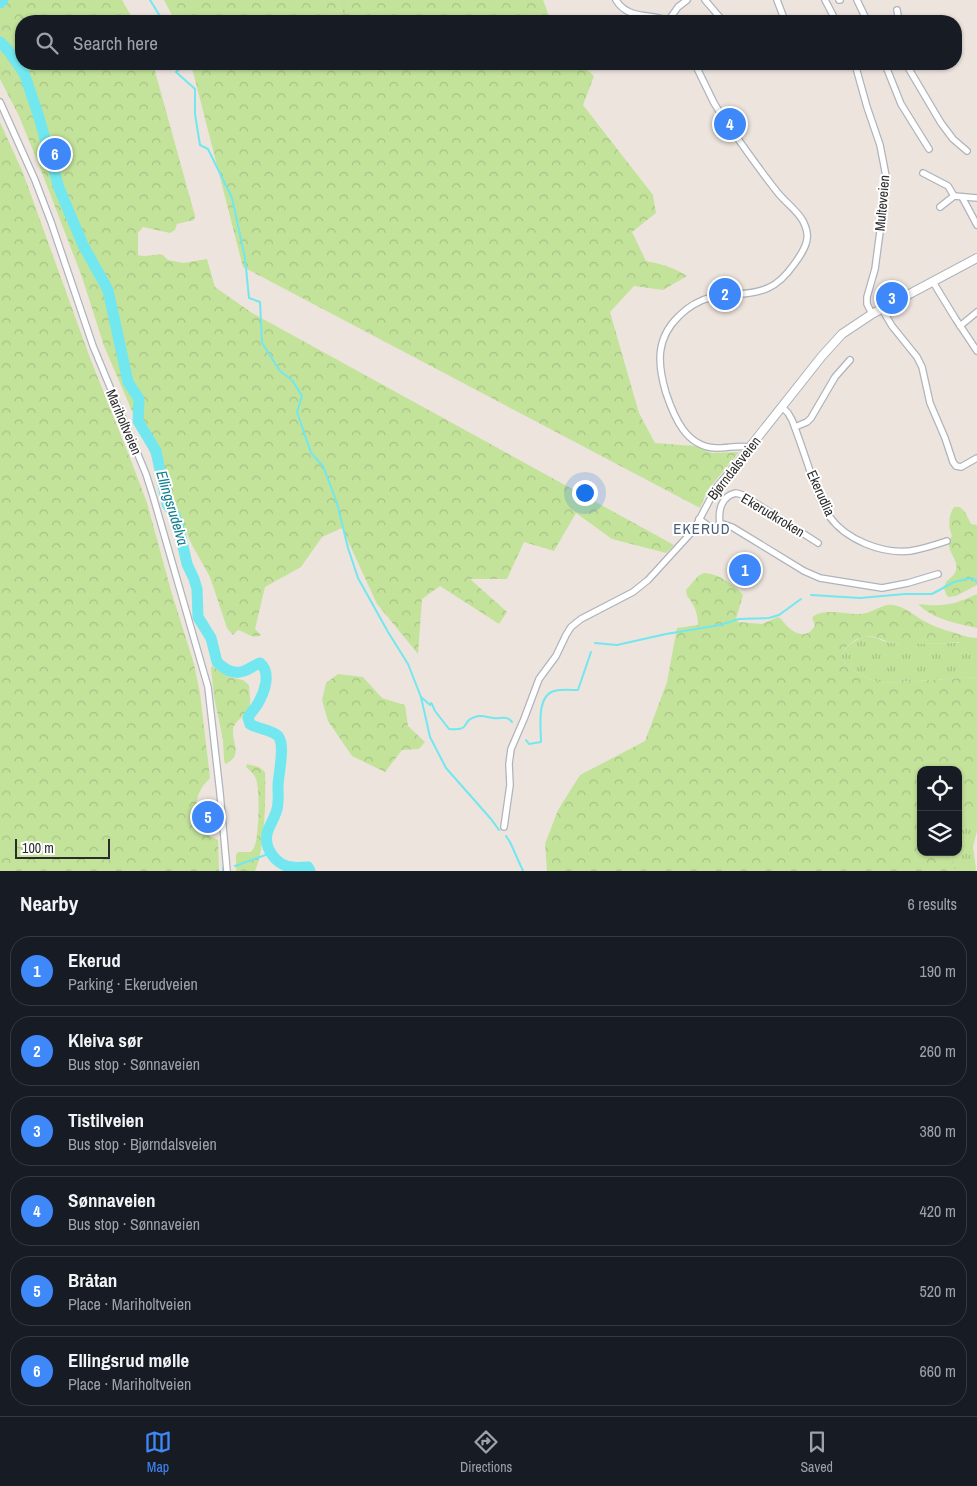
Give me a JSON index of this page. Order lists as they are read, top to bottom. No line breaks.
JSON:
{"streets":{"street":["Multeveien","Mariholtveien","Bjørndalsveien","Ekerudlia","Ekerudkroken"]},"crossings":[["Multeveien","Bjørndalsveien"],["Bjørndalsveien","Ekerudlia"]],"districts":["EKERUD"],"water":["Ellingsrudelva"],"scale_bar":"100 m","page":{"search":"Search here","pins":["4","6","2","3","1","5"],"scale":"100 m","heading":["Nearby","6 results"],"list":[{"mark":"1","name":"Ekerud","note":"Parking · Ekerudveien","value":"190 m"},{"mark":"2","name":"Kleiva sør","note":"Bus stop · Sønnaveien","value":"260 m"},{"mark":"3","name":"Tistilveien","note":"Bus stop · Bjørndalsveien","value":"380 m"},{"mark":"4","name":"Sønnaveien","note":"Bus stop · Sønnaveien","value":"420 m"},{"mark":"5","name":"Bråtan","note":"Place · Mariholtveien","value":"520 m"},{"mark":"6","name":"Ellingsrud mølle","note":"Place · Mariholtveien","value":"660 m"}],"nav":["Map","Directions","Saved"]}}
